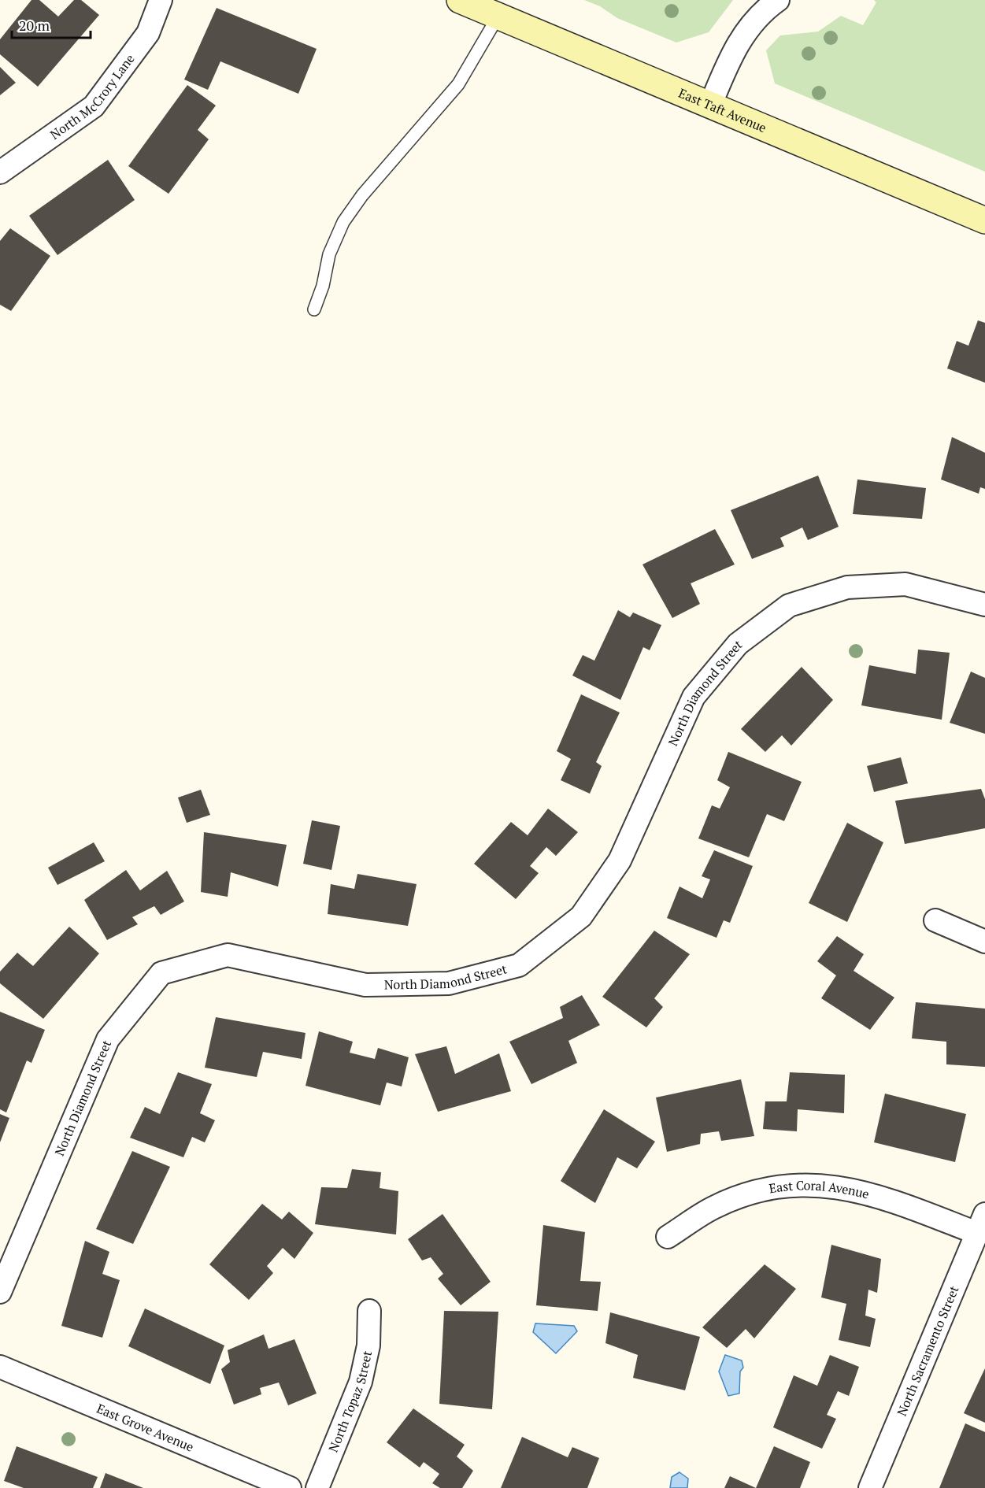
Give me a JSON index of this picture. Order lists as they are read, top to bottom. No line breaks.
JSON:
{"streets":{"main road":["East Taft Avenue"],"street":["North McCrory Lane","North Diamond Street","East Coral Avenue","North Sacramento Street","North Topaz Street","East Grove Avenue"]},"crossings":[["East Coral Avenue","North Sacramento Street"]],"scale_bar":"20 m"}
